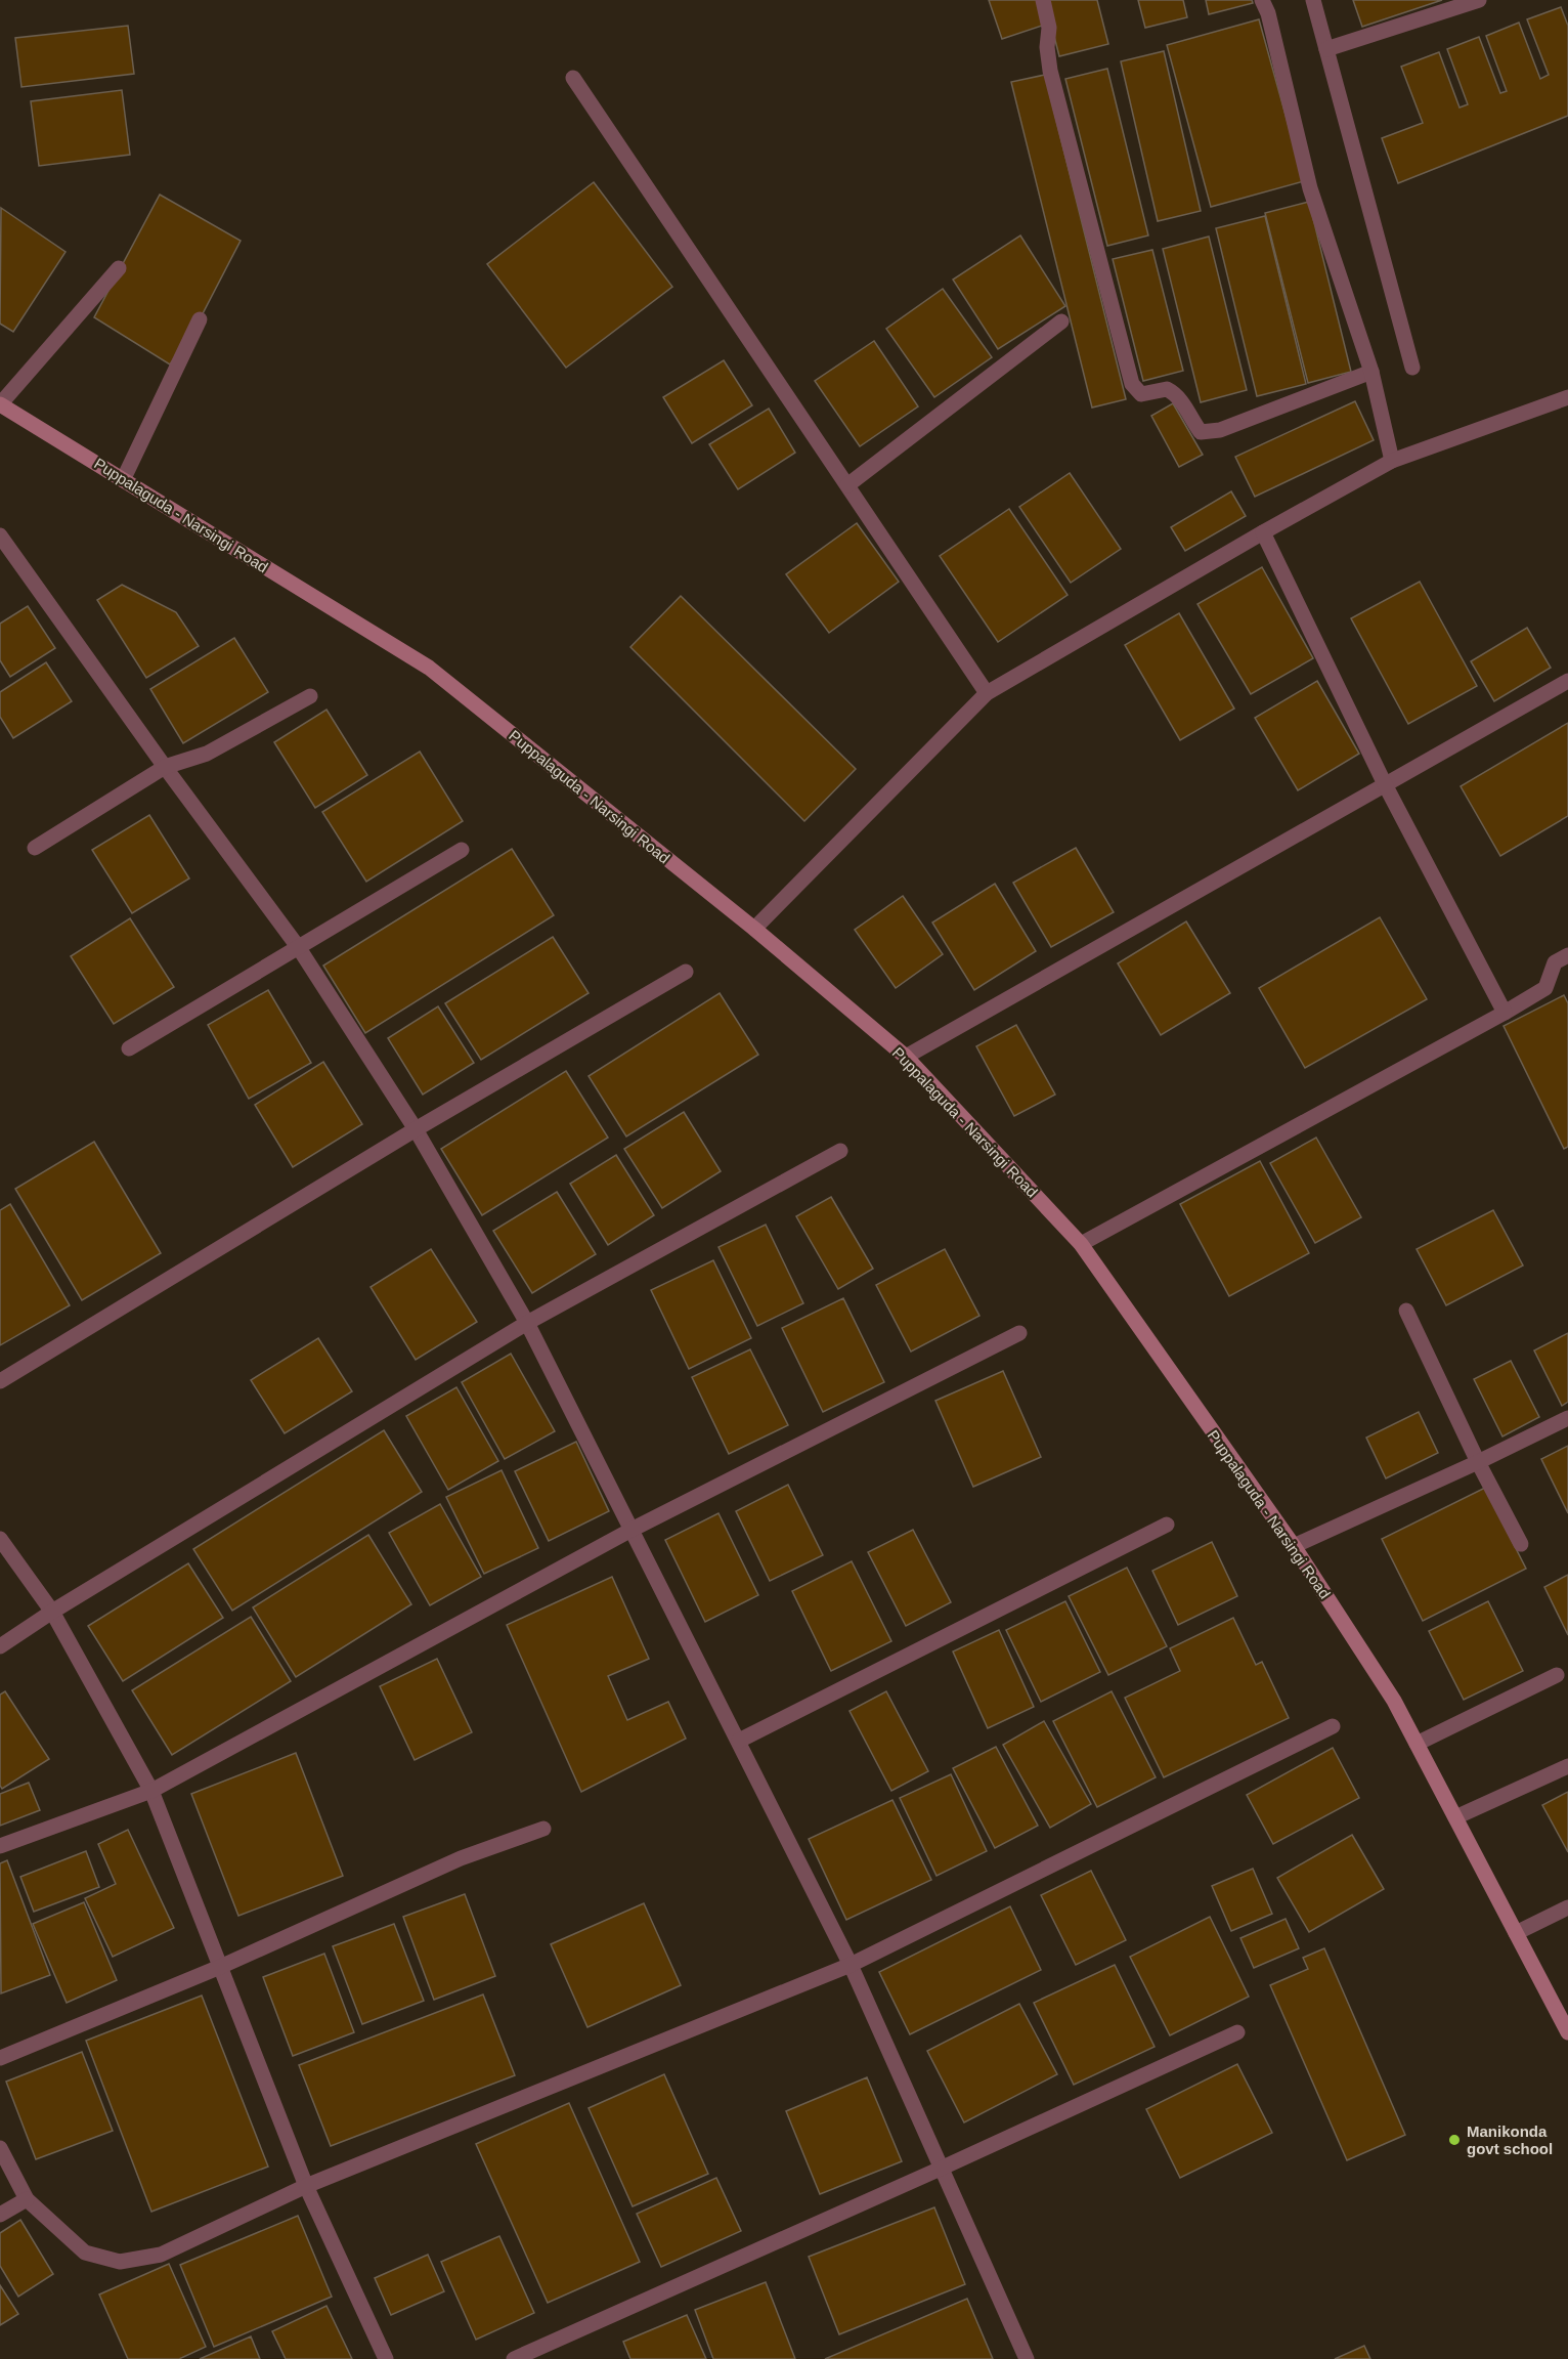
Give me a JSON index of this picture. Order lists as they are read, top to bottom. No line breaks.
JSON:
{"streets":{"street":["Puppalaguda - Narsingi Road"]},"places":["Manikonda govt school"]}
